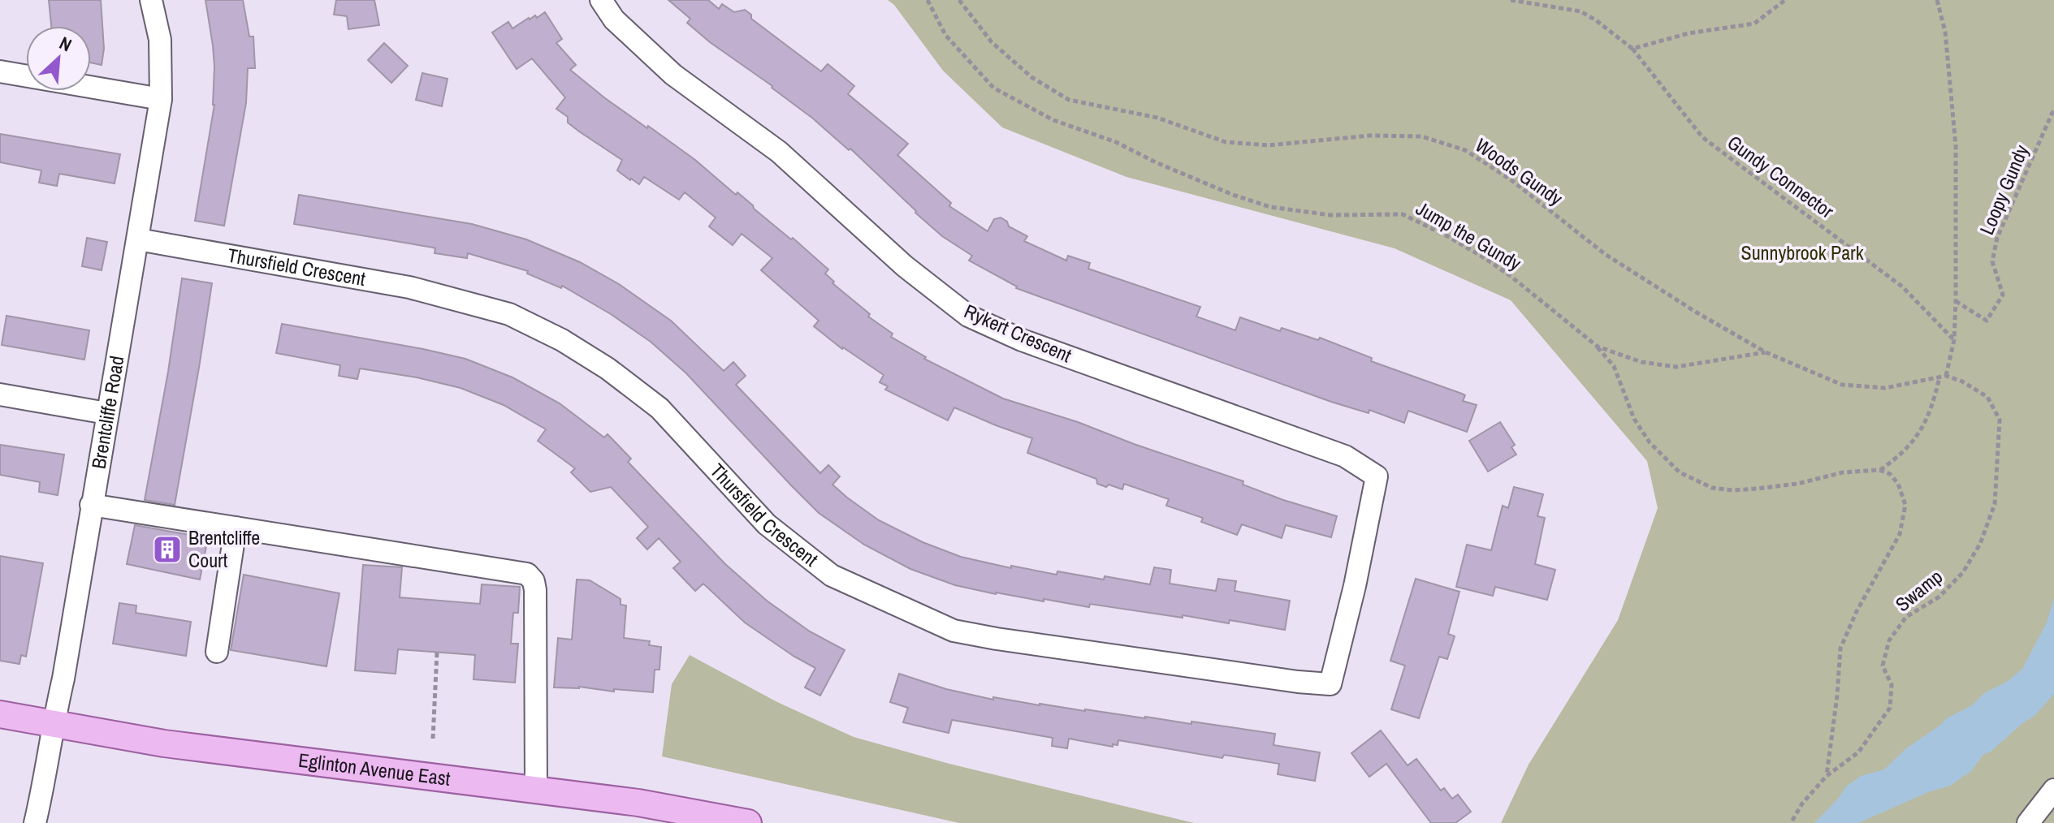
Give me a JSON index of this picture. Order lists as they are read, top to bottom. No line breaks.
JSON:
{"streets":{"main road":["Eglinton Avenue East"],"street":["Thursfield Crescent","Rykert Crescent","Brentcliffe Road"],"path":["Woods Gundy","Gundy Connector","Loopy Gundy","Jump the Gundy","Swamp"]},"crossings":[["Woods Gundy","Jump the Gundy"],["Woods Gundy","Swamp"],["Thursfield Crescent","Rykert Crescent"],["Thursfield Crescent","Brentcliffe Road"],["Brentcliffe Road","Eglinton Avenue East"]],"parks":["Sunnybrook Park"],"places":{"building":["Brentcliffe Court"]},"north":"top right"}
